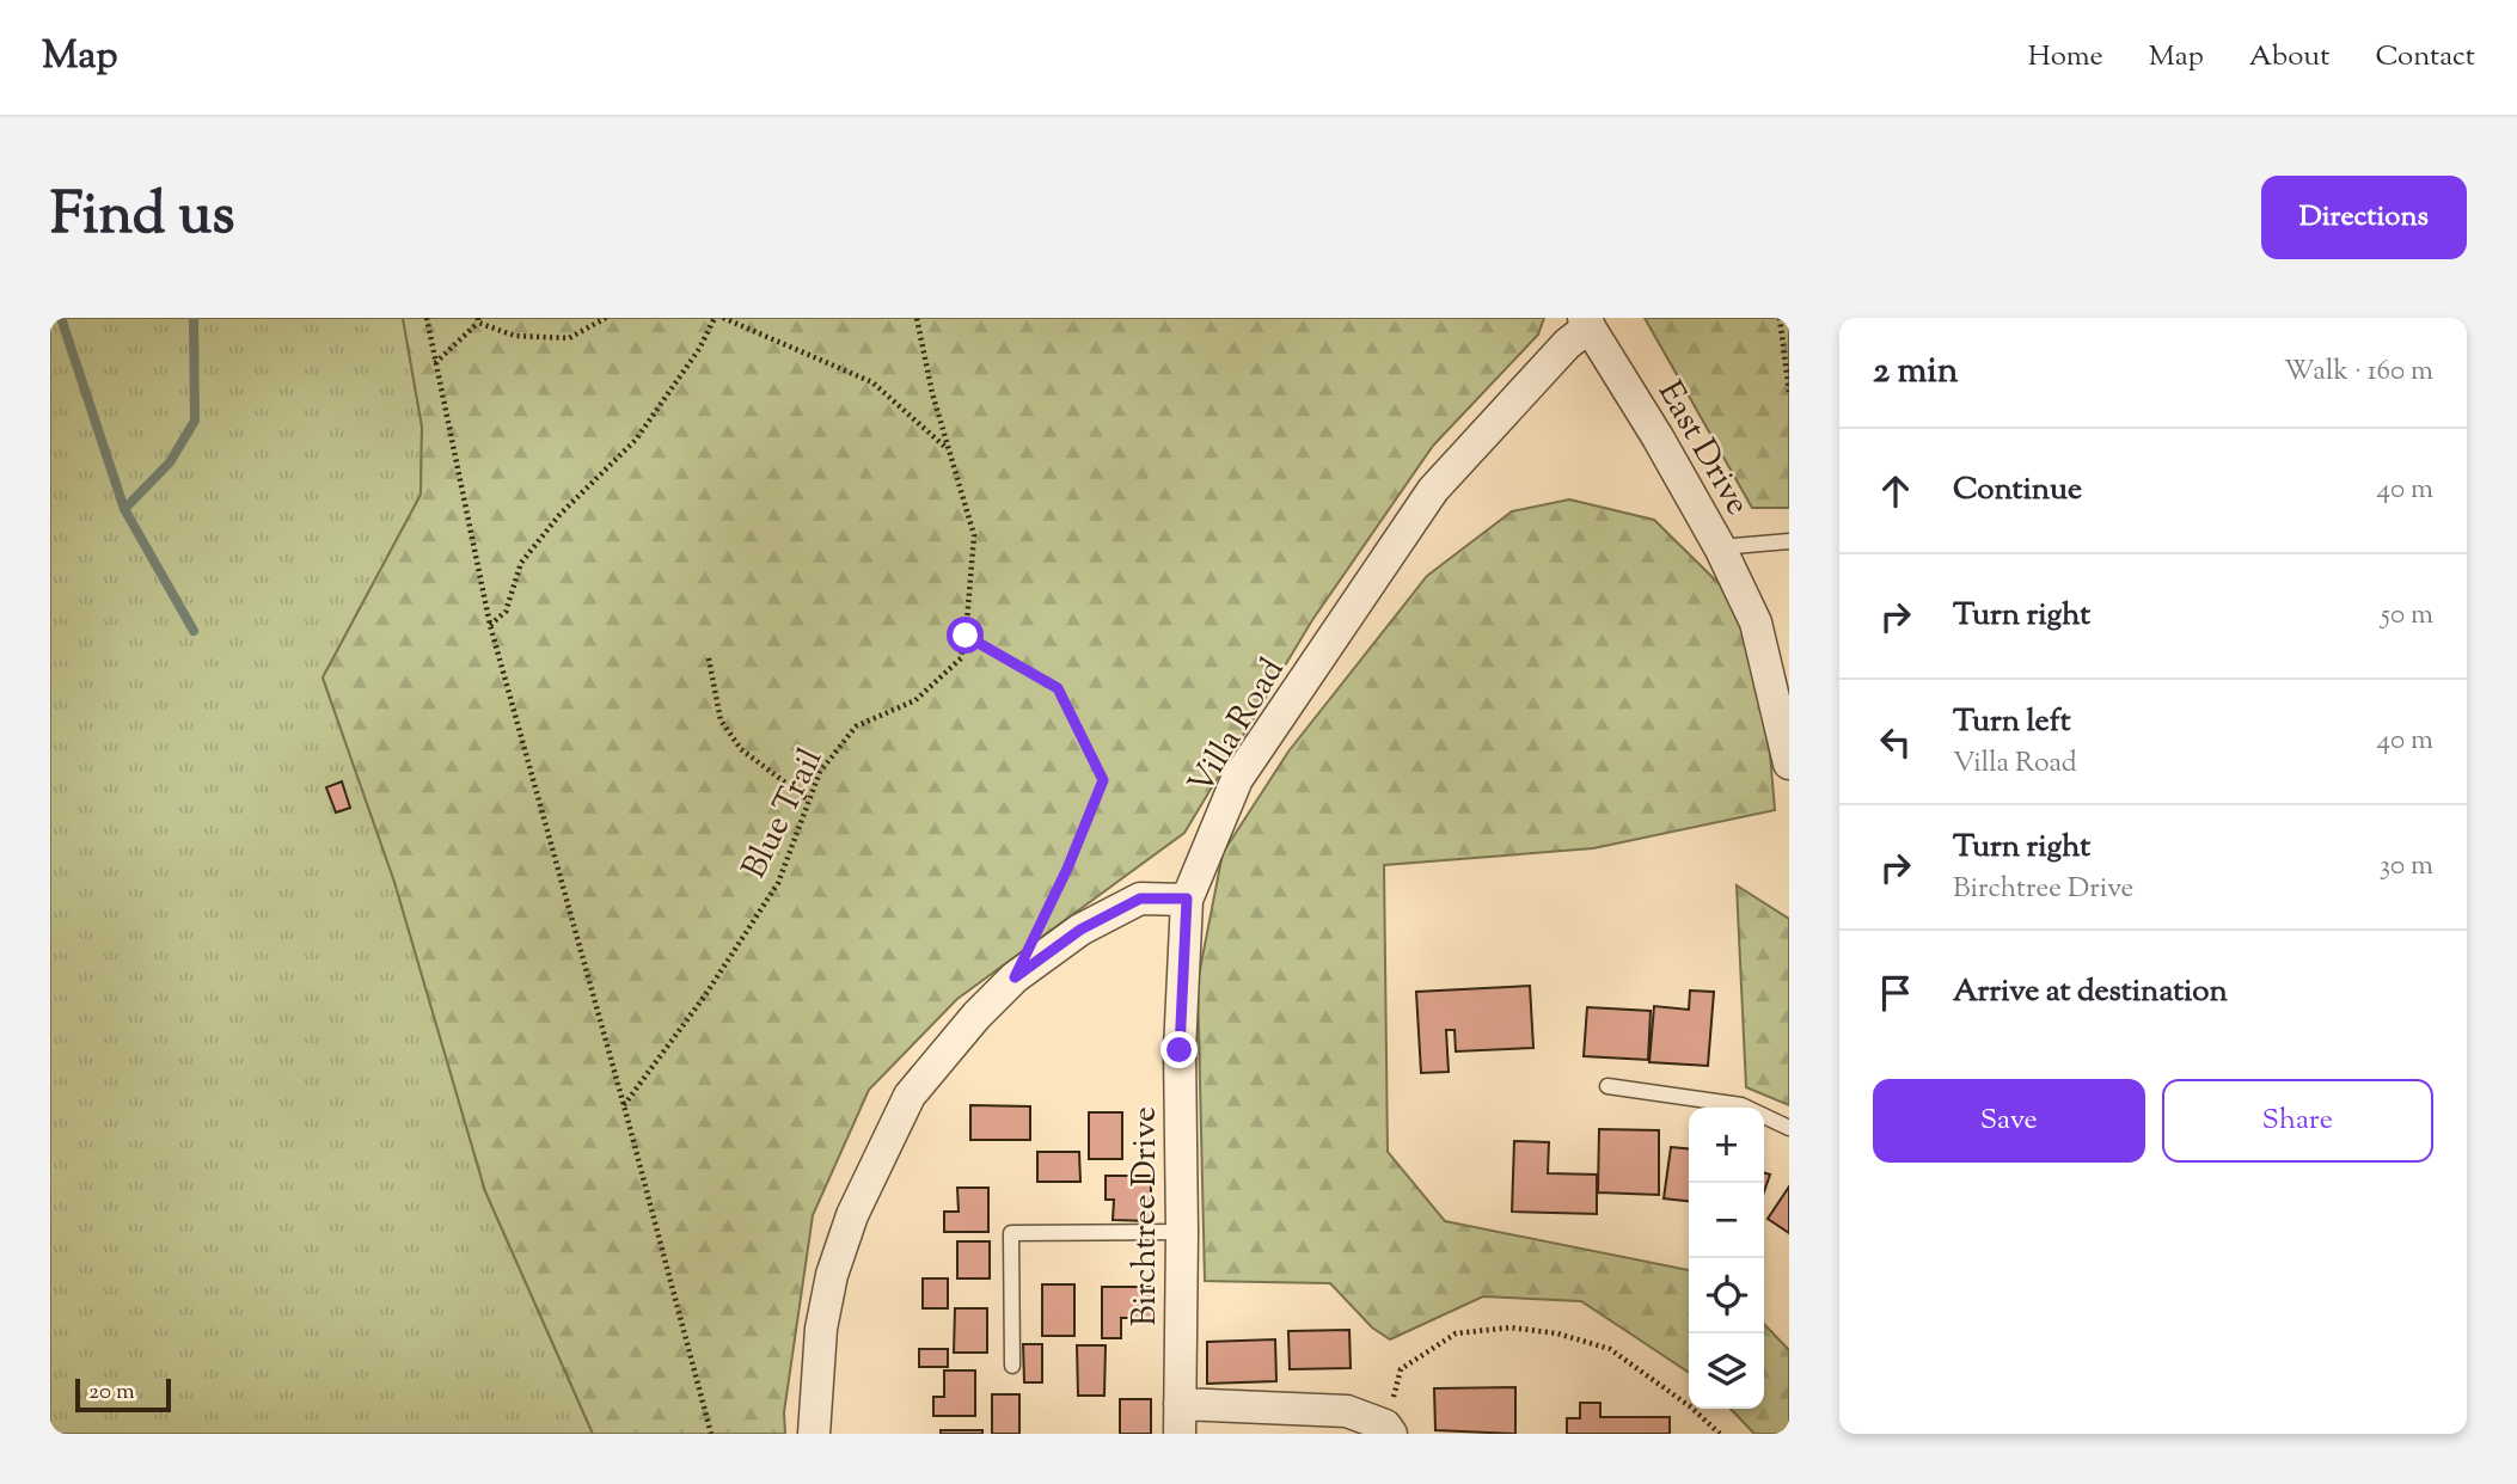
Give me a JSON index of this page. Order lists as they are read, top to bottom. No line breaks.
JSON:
{"streets":{"street":["East Drive","Villa Road","Birchtree Drive"],"path":["Blue Trail"]},"crossings":[["East Drive","Villa Road"],["Villa Road","Birchtree Drive"]],"scale_bar":"20 m","page":{"header":"Map","nav":["Home","Map","About","Contact"],"title":"Find us","buttons":["Directions",["Save","Share"]],"heading":["2 min","Walk · 160 m"],"list":[["Continue","40 m"],["Turn right","50 m"],["Turn left","Villa Road","40 m"],["Turn right","Birchtree Drive","30 m"],"Arrive at destination"],"map_buttons":["+","−"],"scale":"20 m"}}
